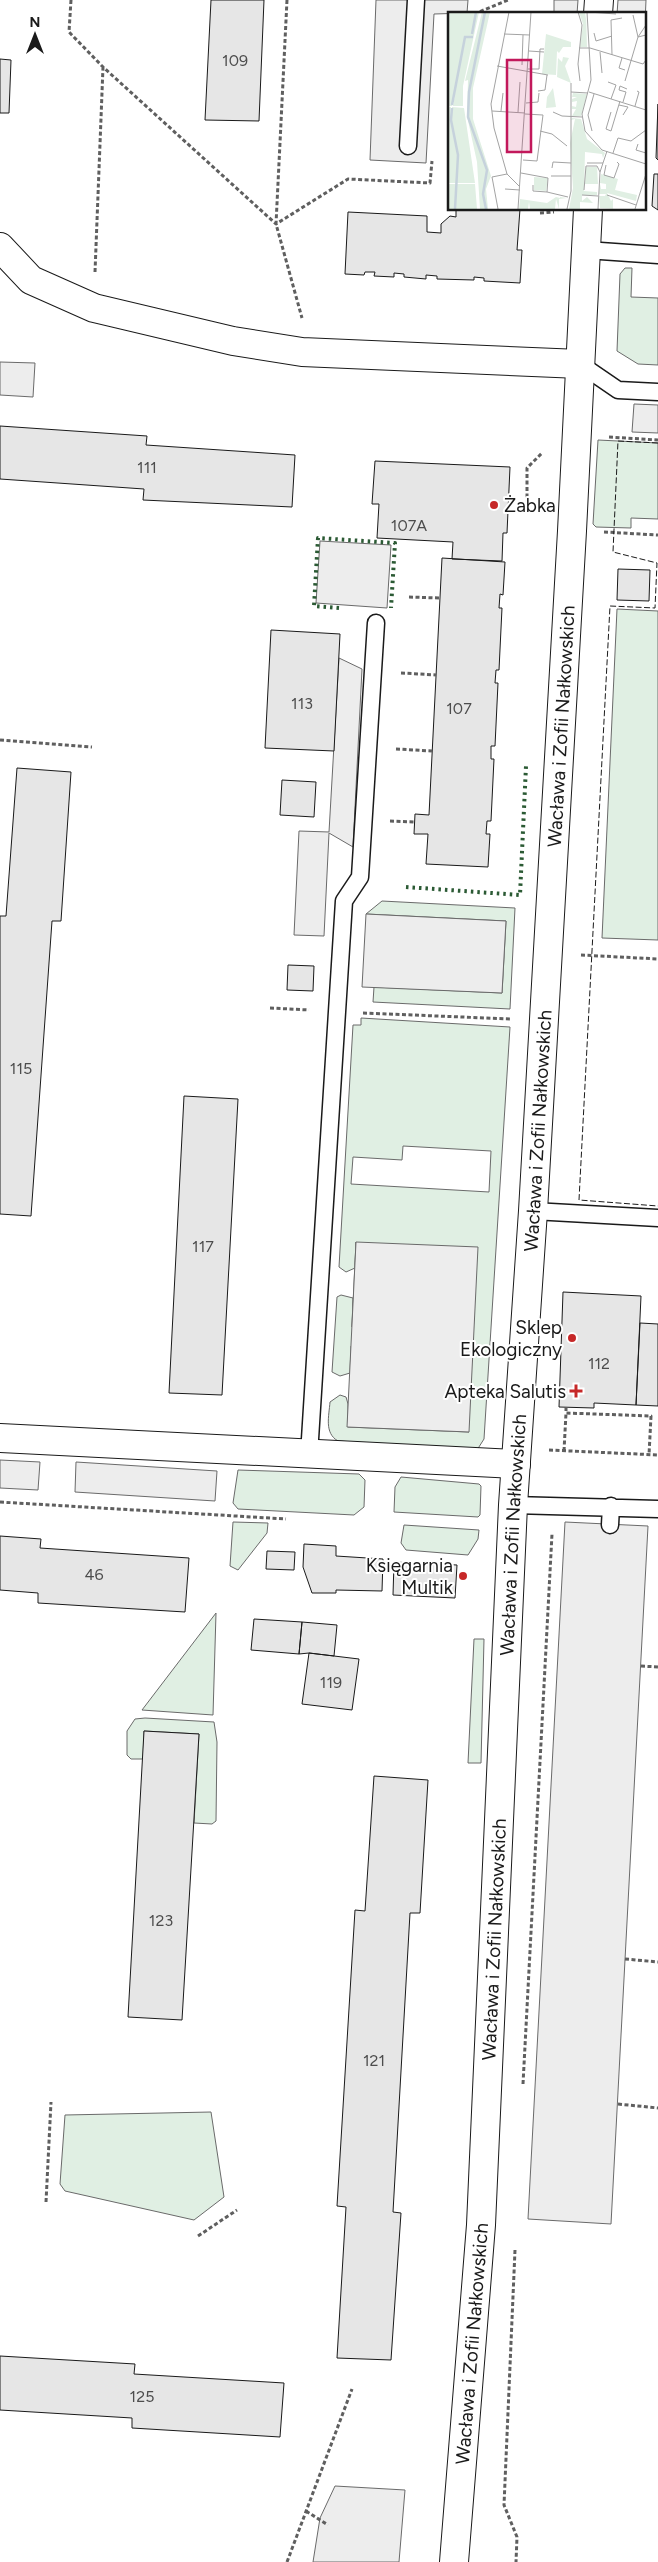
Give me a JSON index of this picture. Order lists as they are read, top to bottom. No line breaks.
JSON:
{"streets":{"street":["Wacława i Zofii Nałkowskich"]},"places":{"other":["Żabka","Sklep Ekologiczny","Księgarnia Multik"],"health":["Apteka Salutis"]},"house_numbers":["109","111","107A","113","107","115","117","112","46","119","123","121","125"],"north":"top"}
